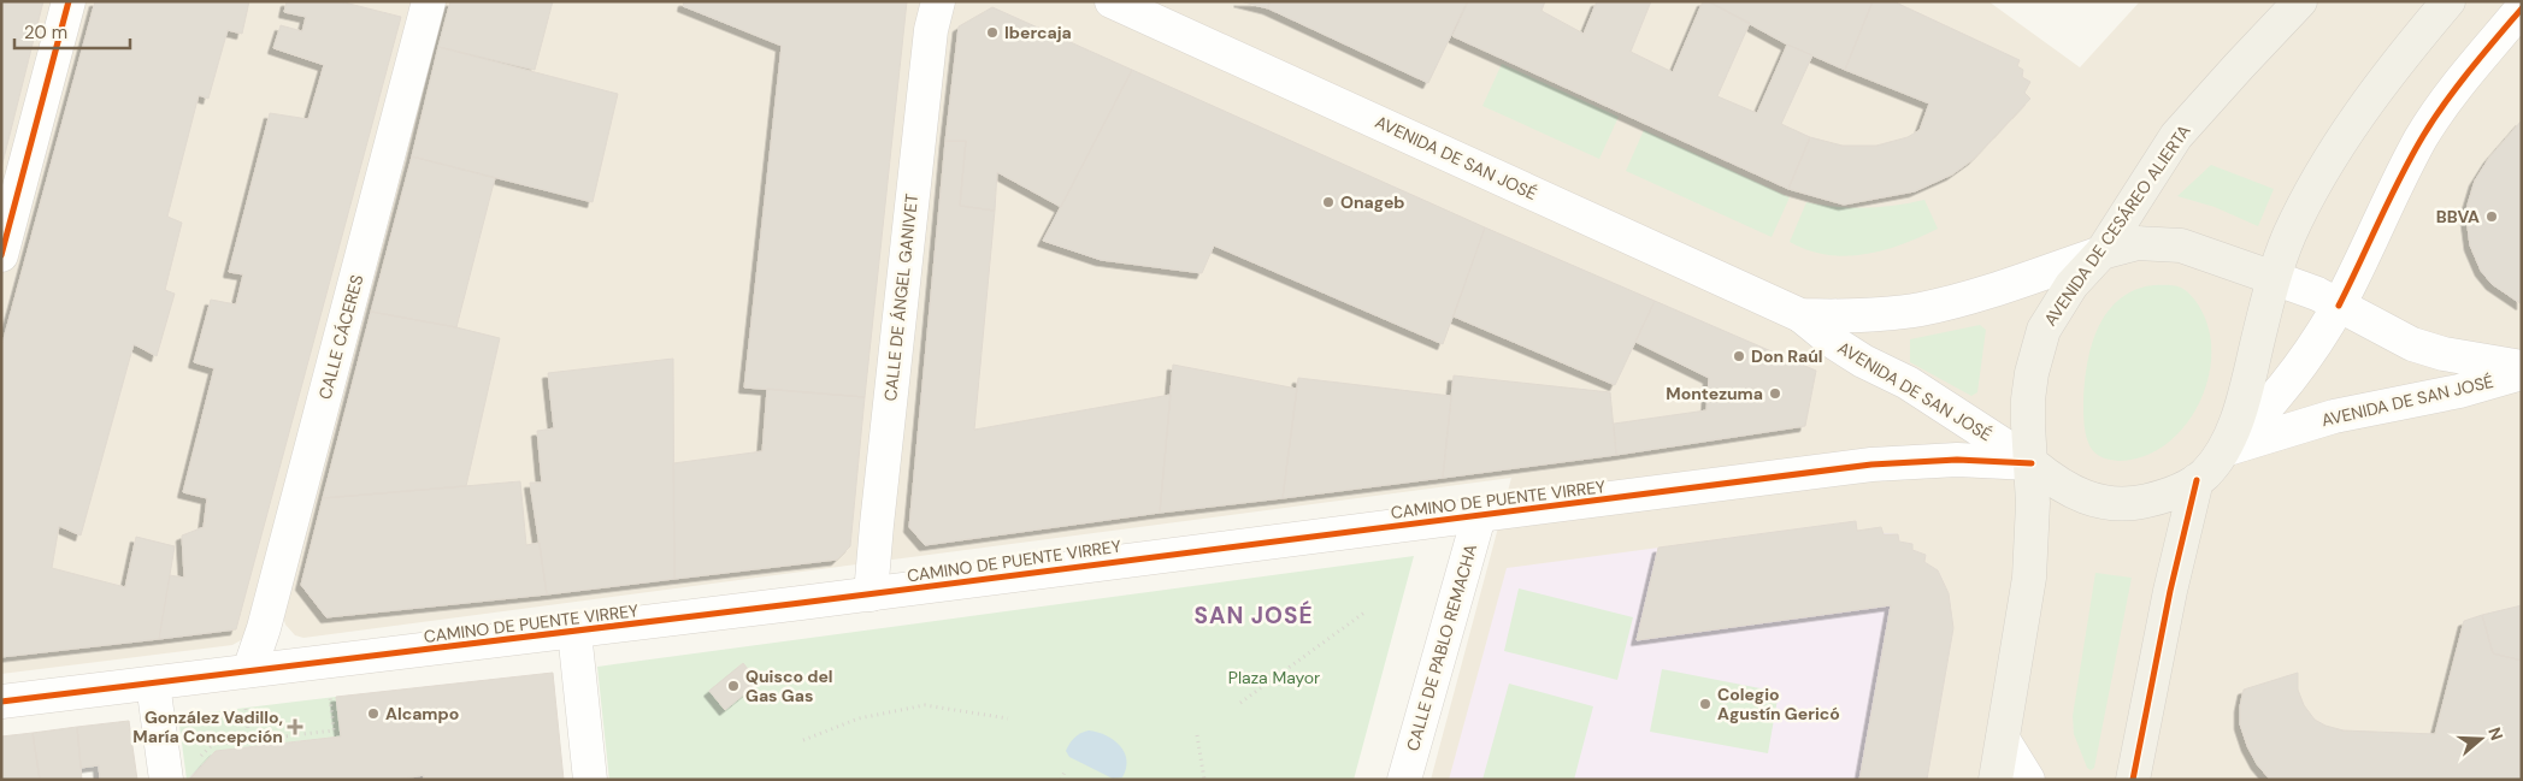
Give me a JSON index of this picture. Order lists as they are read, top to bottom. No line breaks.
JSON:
{"streets":{"main road":["AVENIDA DE SAN JOSÉ","AVENIDA DE CESÁREO ALIERTA","CALLE DE ÁNGEL GANIVET","CALLE CÁCERES","CAMINO DE PUENTE VIRREY","CALLE DE PABLO REMACHA"]},"crossings":[["AVENIDA DE SAN JOSÉ","AVENIDA DE CESÁREO ALIERTA"],["AVENIDA DE SAN JOSÉ","CAMINO DE PUENTE VIRREY"],["AVENIDA DE CESÁREO ALIERTA","CAMINO DE PUENTE VIRREY"],["CALLE DE ÁNGEL GANIVET","CAMINO DE PUENTE VIRREY"],["CALLE CÁCERES","CAMINO DE PUENTE VIRREY"],["CAMINO DE PUENTE VIRREY","CALLE DE PABLO REMACHA"]],"districts":["SAN JOSÉ"],"parks":["Plaza Mayor"],"places":{"other":["Ibercaja","Onageb","BBVA","Don Raúl","Montezuma","Quisco del Gas Gas","Colegio Agustín Gericó","Alcampo"],"health":["González Vadillo, María Concepción"]},"scale_bar":"20 m","north":"right"}
